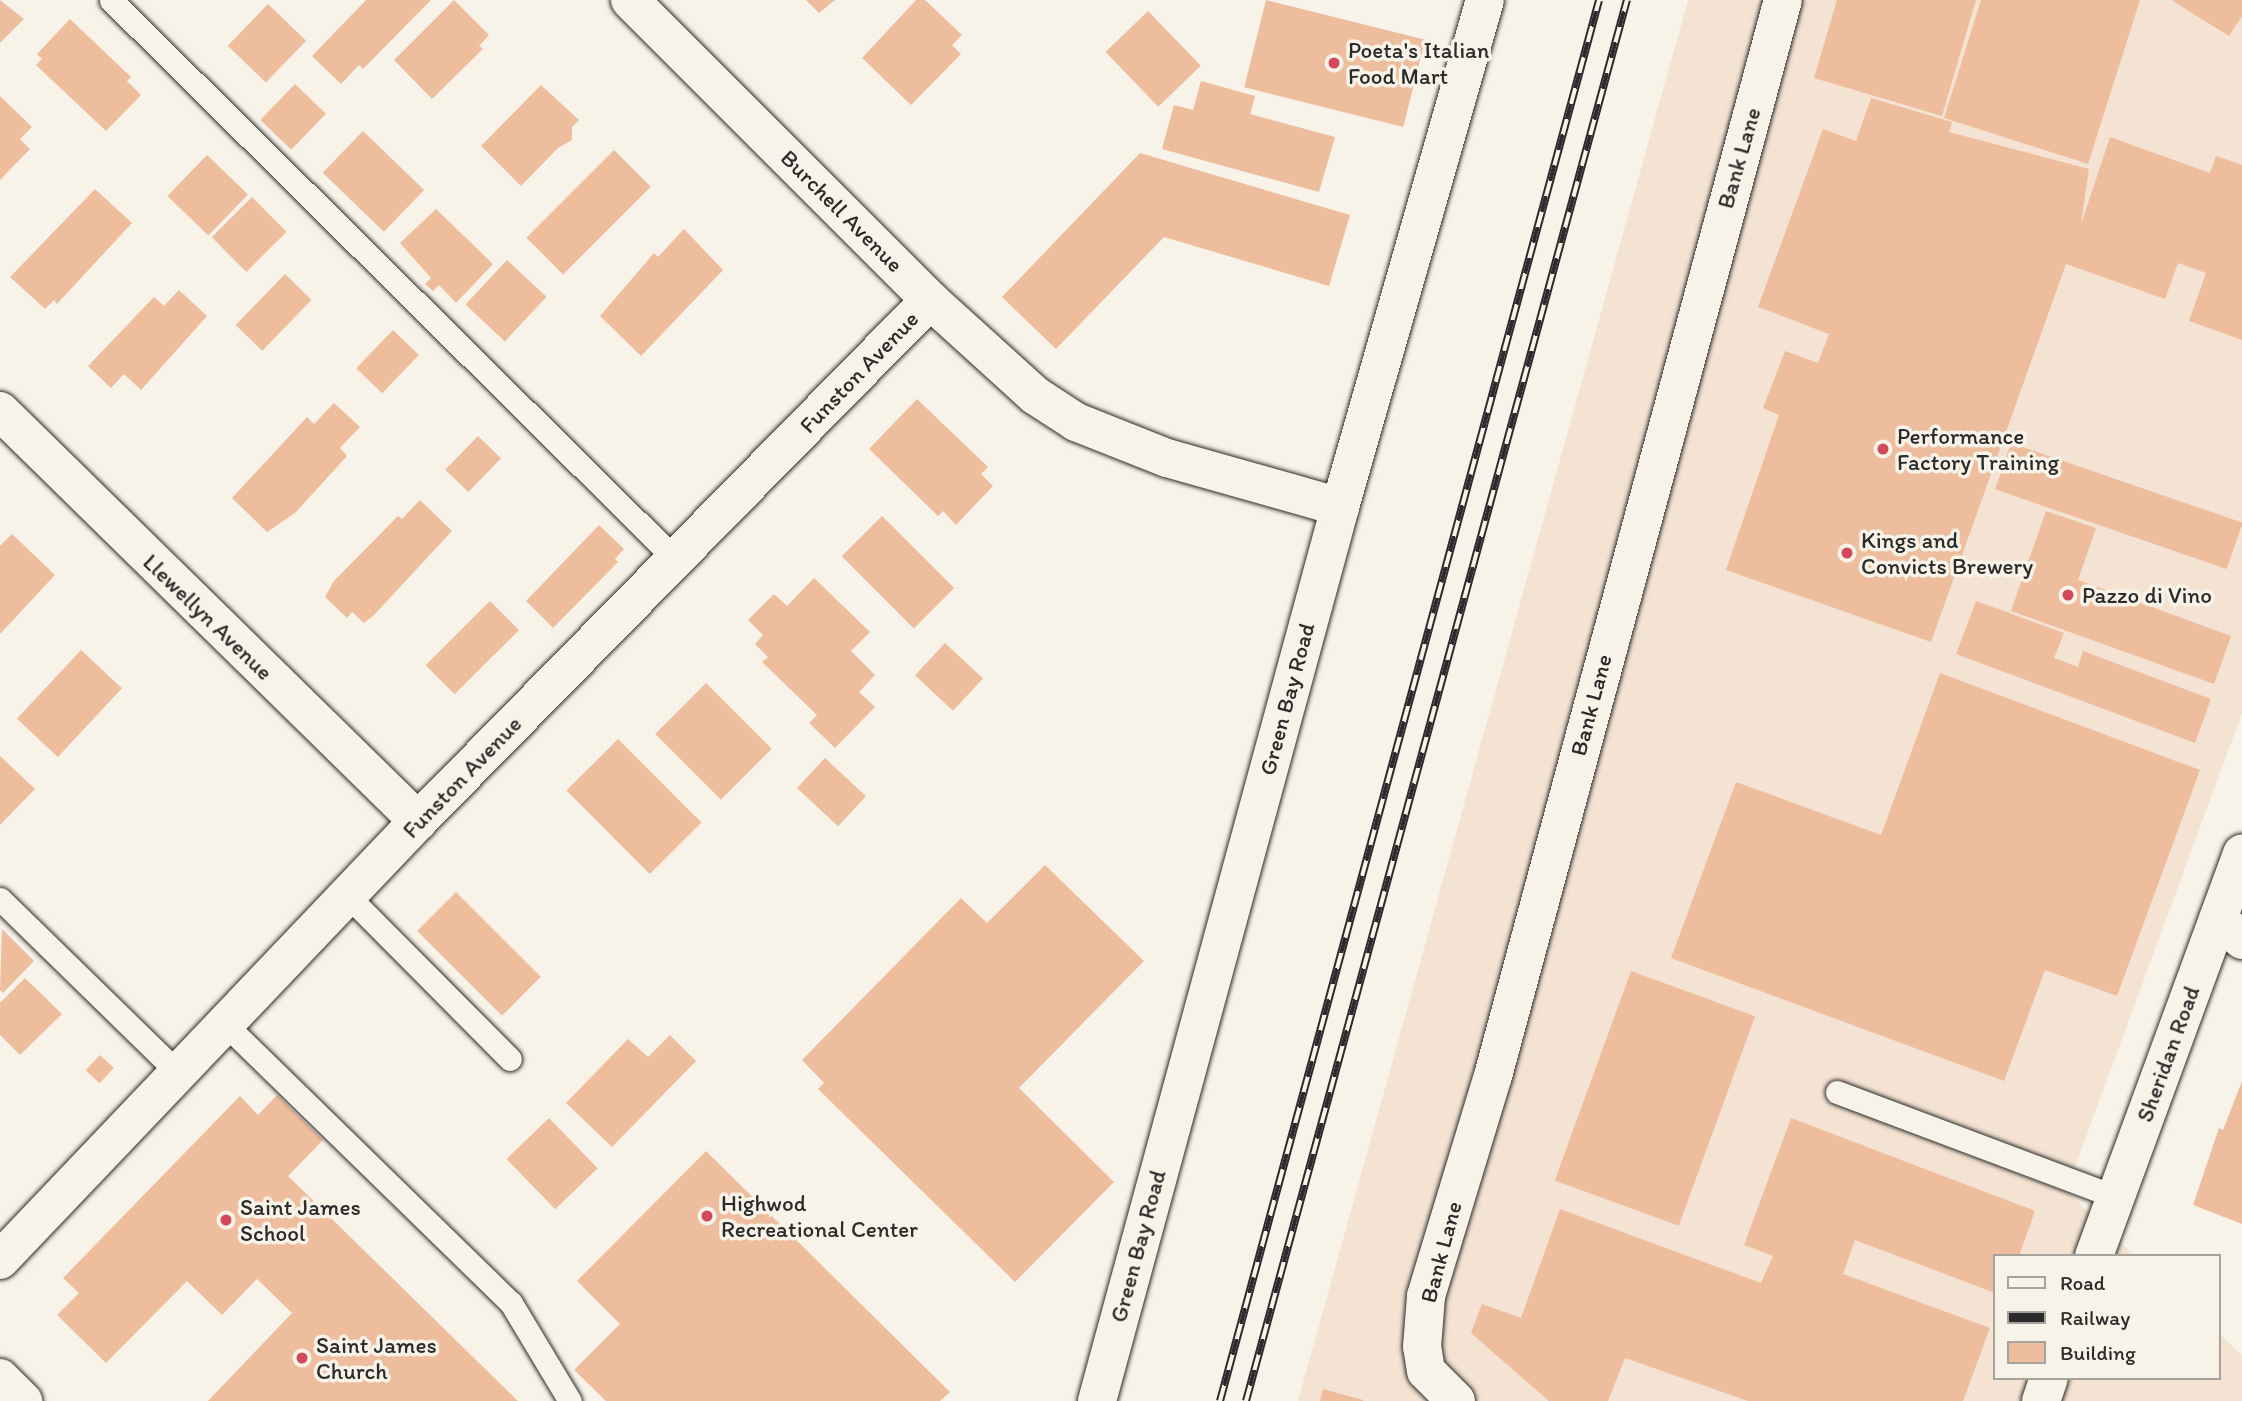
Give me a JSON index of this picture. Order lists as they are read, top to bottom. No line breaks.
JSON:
{"streets":{"street":["Bank Lane","Burchell Avenue","Funston Avenue","Llewellyn Avenue","Green Bay Road","Sheridan Road"]},"crossings":[["Burchell Avenue","Funston Avenue"],["Burchell Avenue","Green Bay Road"],["Funston Avenue","Llewellyn Avenue"]],"places":["Poeta's Italian Food Mart","Performance Factory Training","Kings and Convicts Brewery","Pazzo di Vino","Highwod Recreational Center","Saint James School","Saint James Church"],"legend":["Road","Railway","Building"]}
